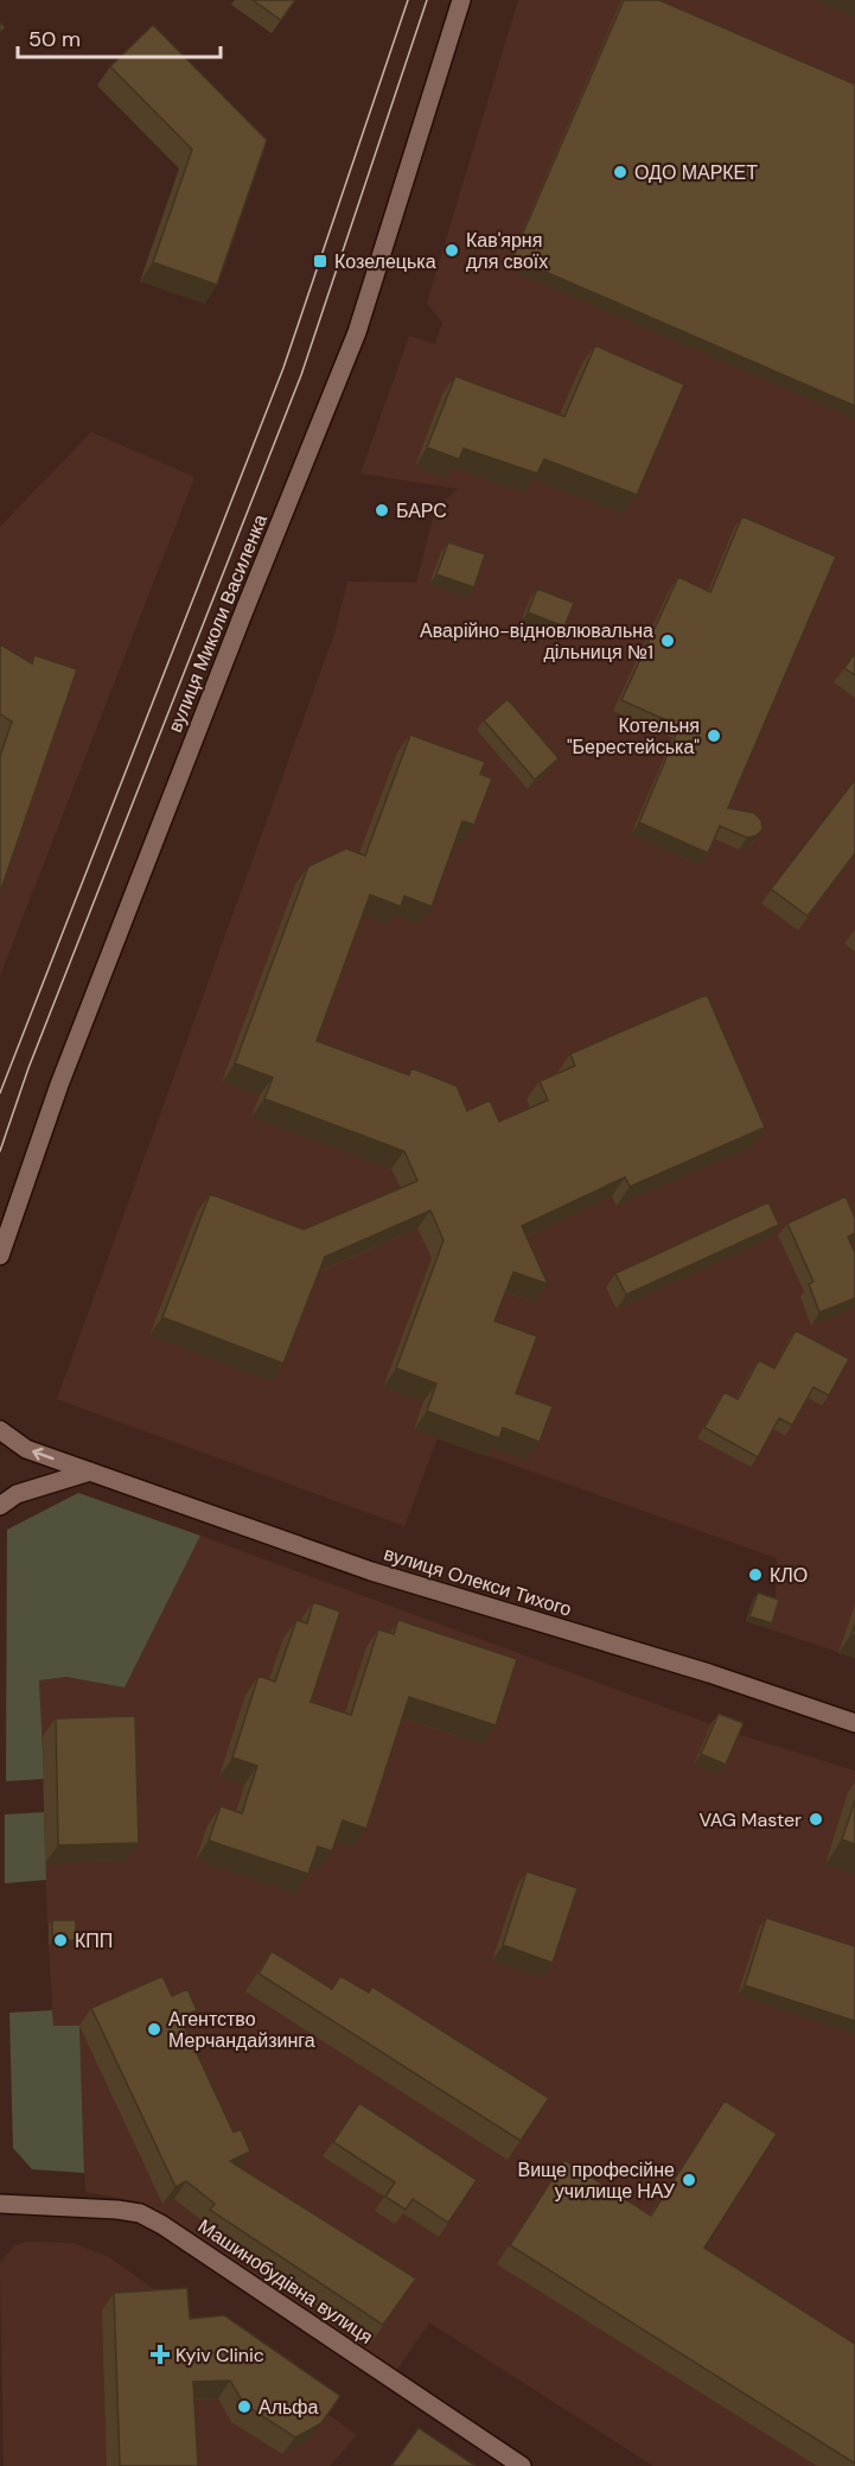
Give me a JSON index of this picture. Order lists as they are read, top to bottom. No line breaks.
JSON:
{"streets":{"street":["вулиця Миколи Василенка","вулиця Олекси Тихого","Машинобудівна вулиця"]},"places":{"other":["ОДО МАРКЕТ","Кав'ярня для своїх","БАРС","Аварійно-відновлювальна дільниця №1","Котельня \"Берестейська\"","КЛО","VAG Master","КПП","Агентство Мерчандайзинга","Вище професійне училище НАУ","Альфа"],"transit":["Козелецька"],"health":["Kyiv Clinic"]},"scale_bar":"50 m"}
